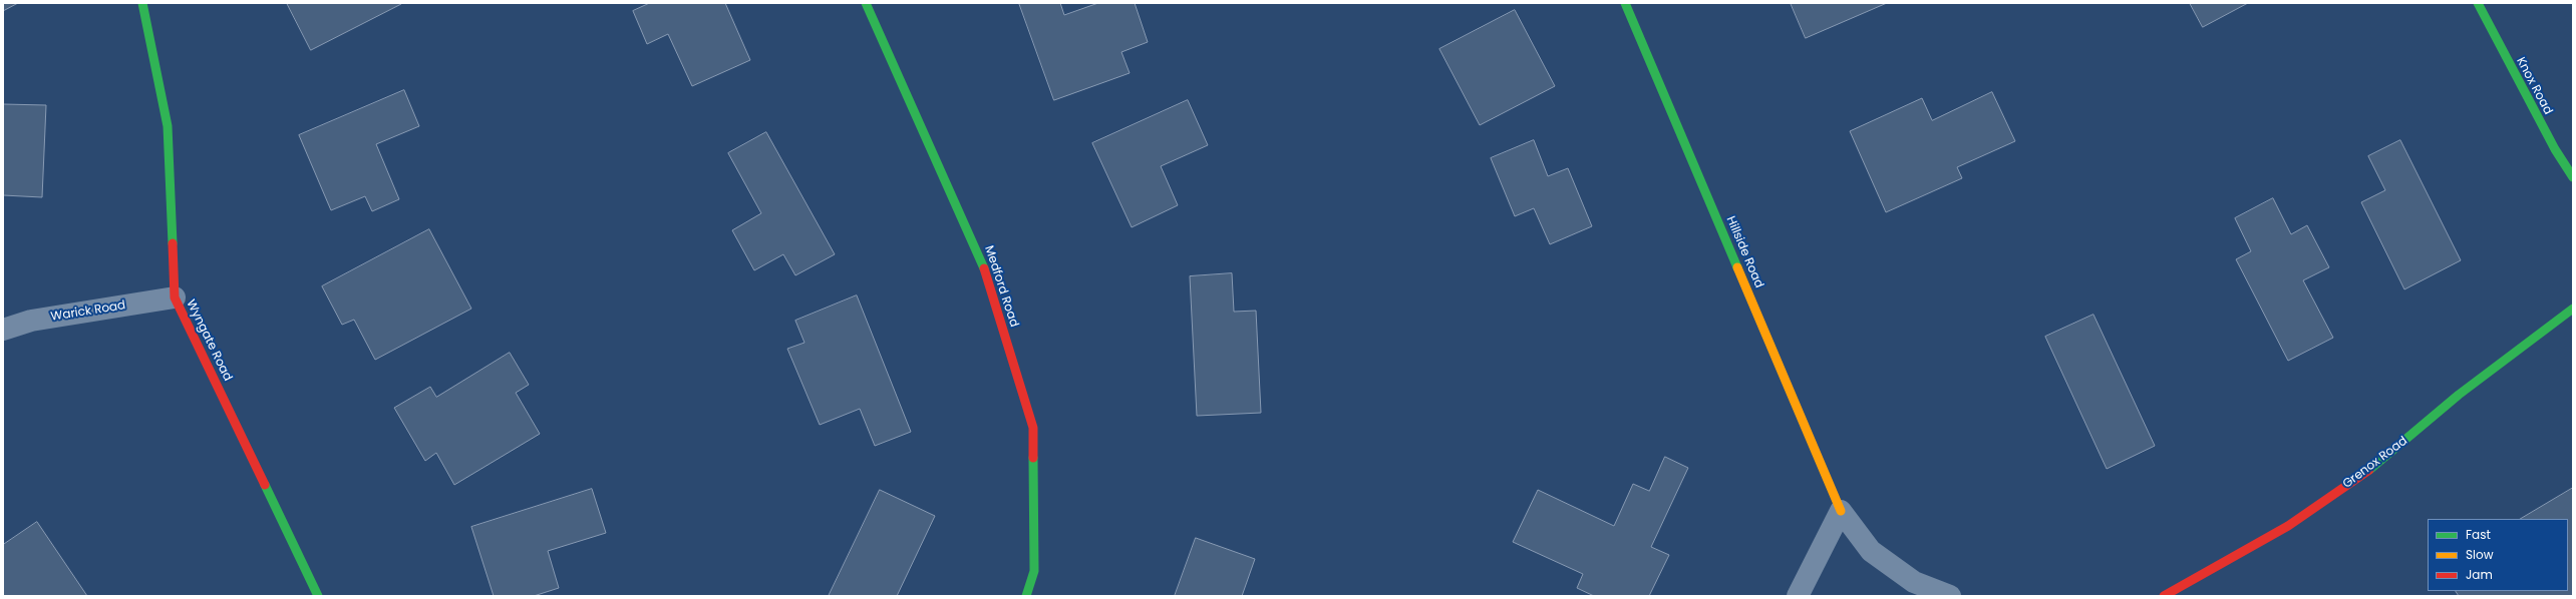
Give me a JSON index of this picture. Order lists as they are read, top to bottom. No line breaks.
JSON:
{"streets":{"street":["Knox Road","Hillside Road","Medford Road","Warick Road","Wyngate Road","Grenox Road"]},"crossings":[["Warick Road","Wyngate Road"]],"legend":["Fast","Slow","Jam"]}
